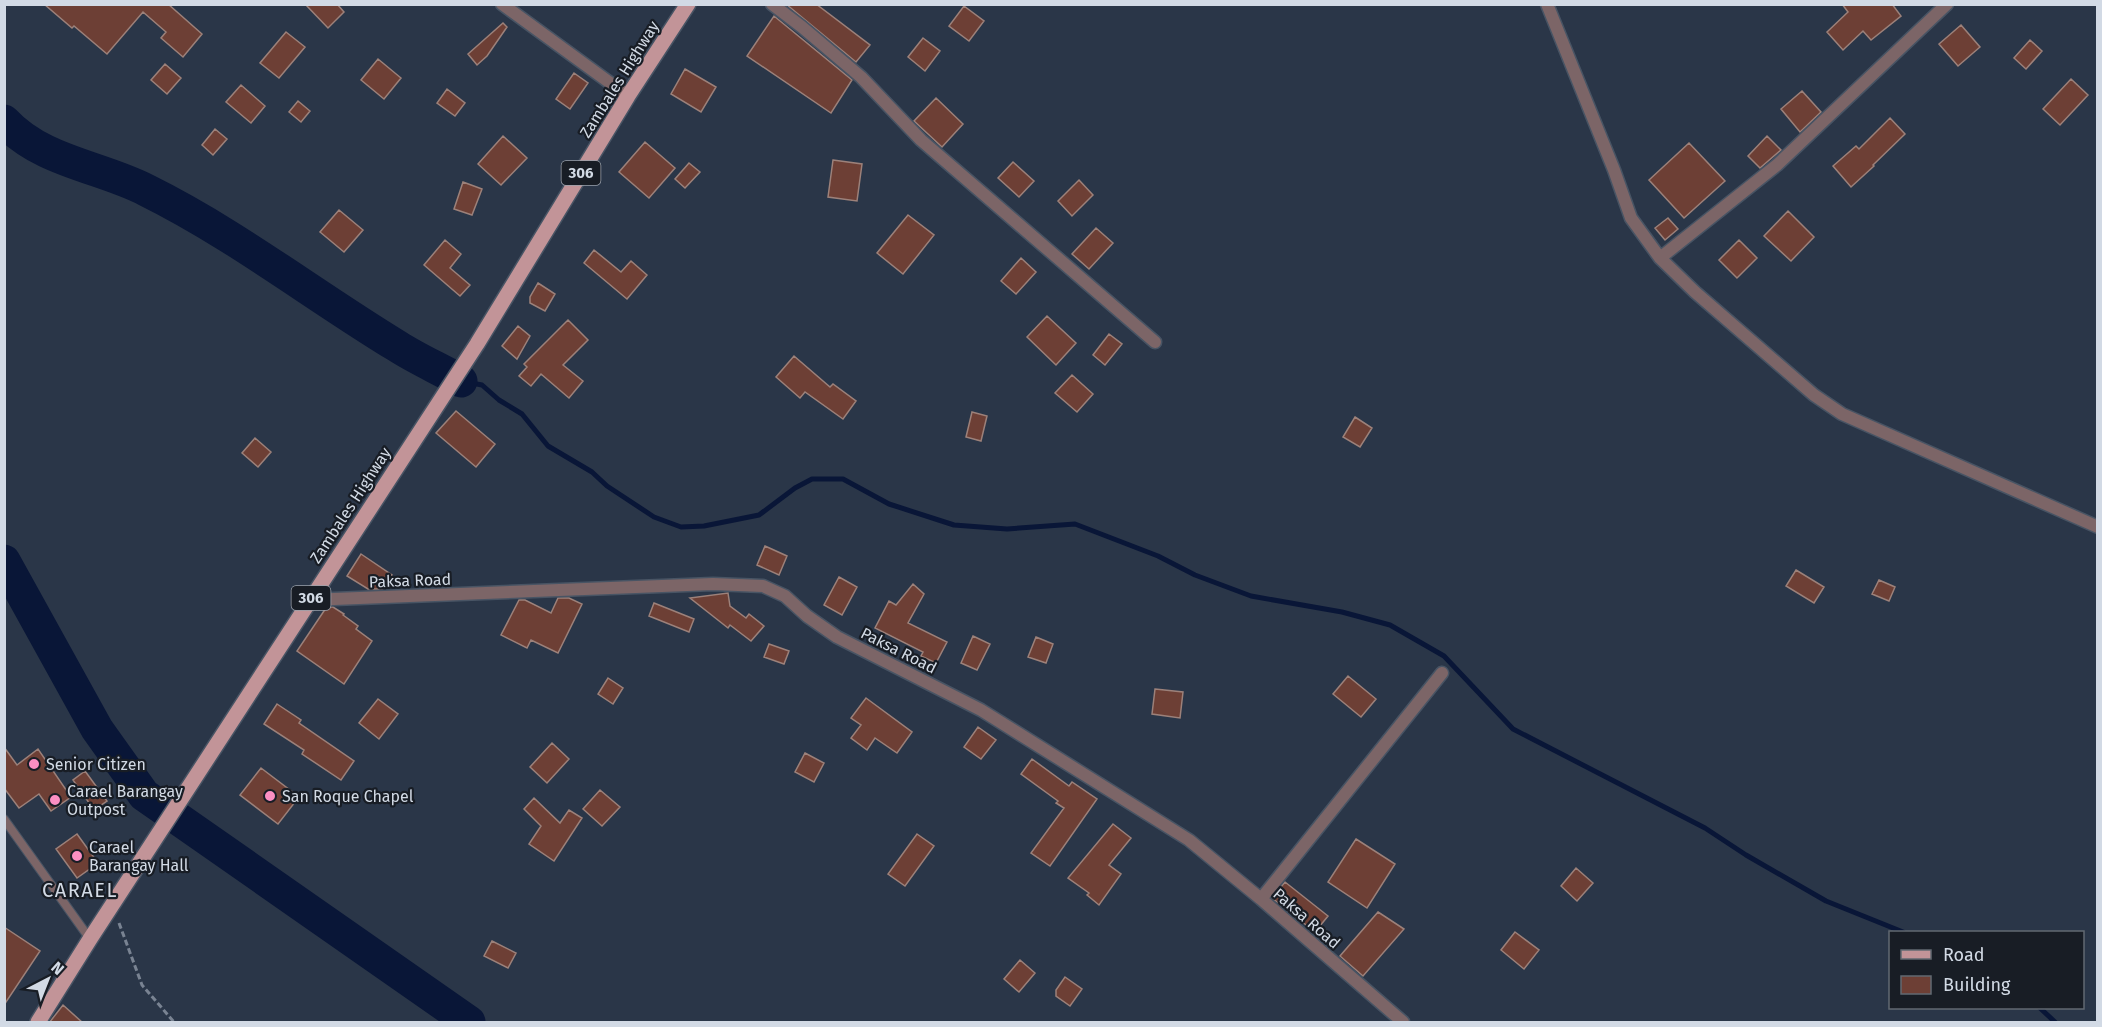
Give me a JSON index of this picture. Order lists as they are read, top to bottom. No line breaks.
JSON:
{"streets":{"main road":["Zambales Highway","306"],"street":["Paksa Road"]},"crossings":[["Zambales Highway","Paksa Road"]],"districts":["CARAEL"],"places":["Senior Citizen","San Roque Chapel","Carael Barangay Outpost","Carael Barangay Hall"],"legend":["Road","Building"],"north":"top right"}
